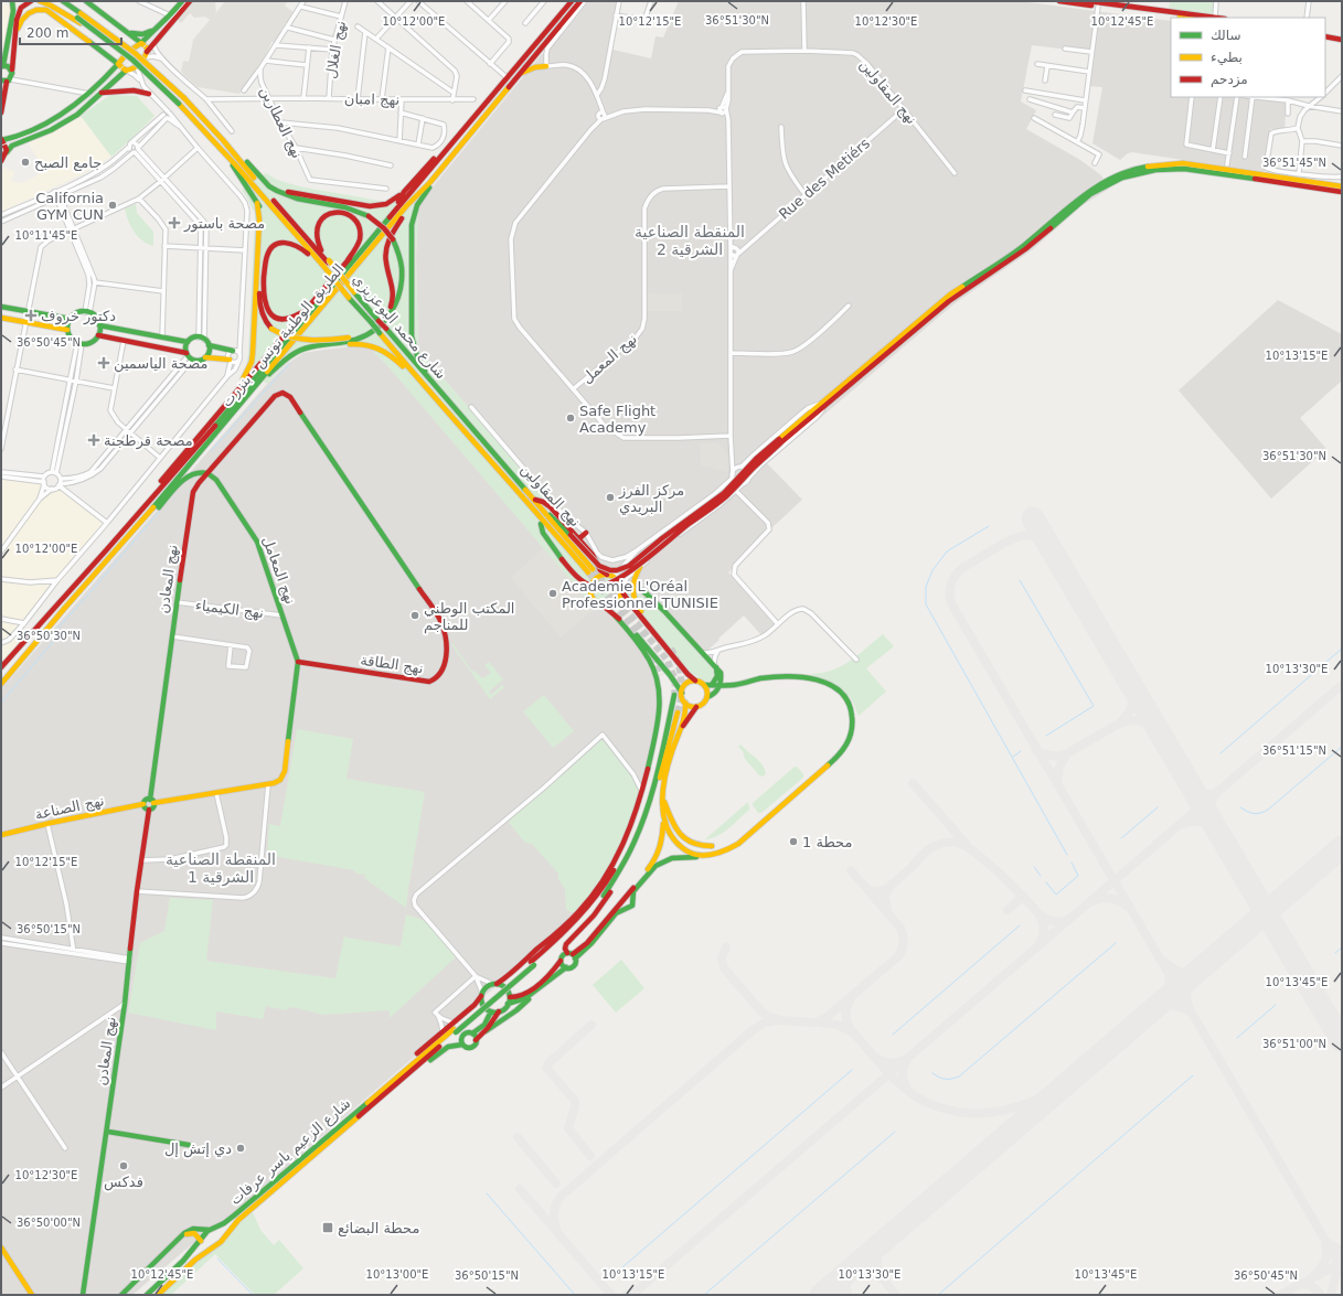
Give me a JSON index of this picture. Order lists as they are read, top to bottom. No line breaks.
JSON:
{"streets":{"main road":["شارع محمد البوعزيزي","الطريق الوطنية تونس - بنزرت","نهج المعامل","نهج المعادن","نهج الطاقة","نهج الصناعة","شارع الزعيم ياسر عرفات"],"street":["نهج الغلال","نهج المقاولين","نهج امبان","نهج العطارين","Rue des Metiérs","نهج المعمل","نهج الكيمياء"]},"crossings":[["نهج الغلال","نهج امبان"],["نهج المقاولين","Rue des Metiérs"],["نهج المقاولين","نهج المعمل"],["نهج امبان","نهج العطارين"],["نهج المعامل","نهج المعادن"],["نهج المعامل","نهج الكيمياء"],["نهج المعامل","نهج الطاقة"],["نهج المعادن","نهج الكيمياء"],["نهج المعادن","نهج الطاقة"],["نهج المعادن","نهج الصناعة"]],"districts":["المنقطة الصناعية الشرقية 2","المنقطة الصناعية الشرقية 1"],"places":{"other":["جامع الصبح","California GYM CUN","Safe Flight Academy","مركز الفرز البريدي","Academie L'Oréal Professionnel TUNISIE","المكتب الوطني للمناجم","محطة 1","دي إتش إل","فدكس"],"health":["مصحة باستور","دكتور خروف","مصحة الياسمين","مصحة قرطجنة"],"transit":["محطة البضائع"]},"legend":["سالك","بطيء","مزدحم"],"scale_bar":"200 m","coordinates":["36°51'30\"N","10°12'00\"E","10°12'15\"E","10°12'30\"E","10°12'45\"E","36°51'45\"N","10°11'45\"E","36°50'45\"N","10°13'15\"E","36°50'30\"N","10°13'30\"E","36°51'15\"N","36°50'15\"N","10°13'45\"E","36°51'00\"N","36°50'00\"N","10°13'00\"E"]}
